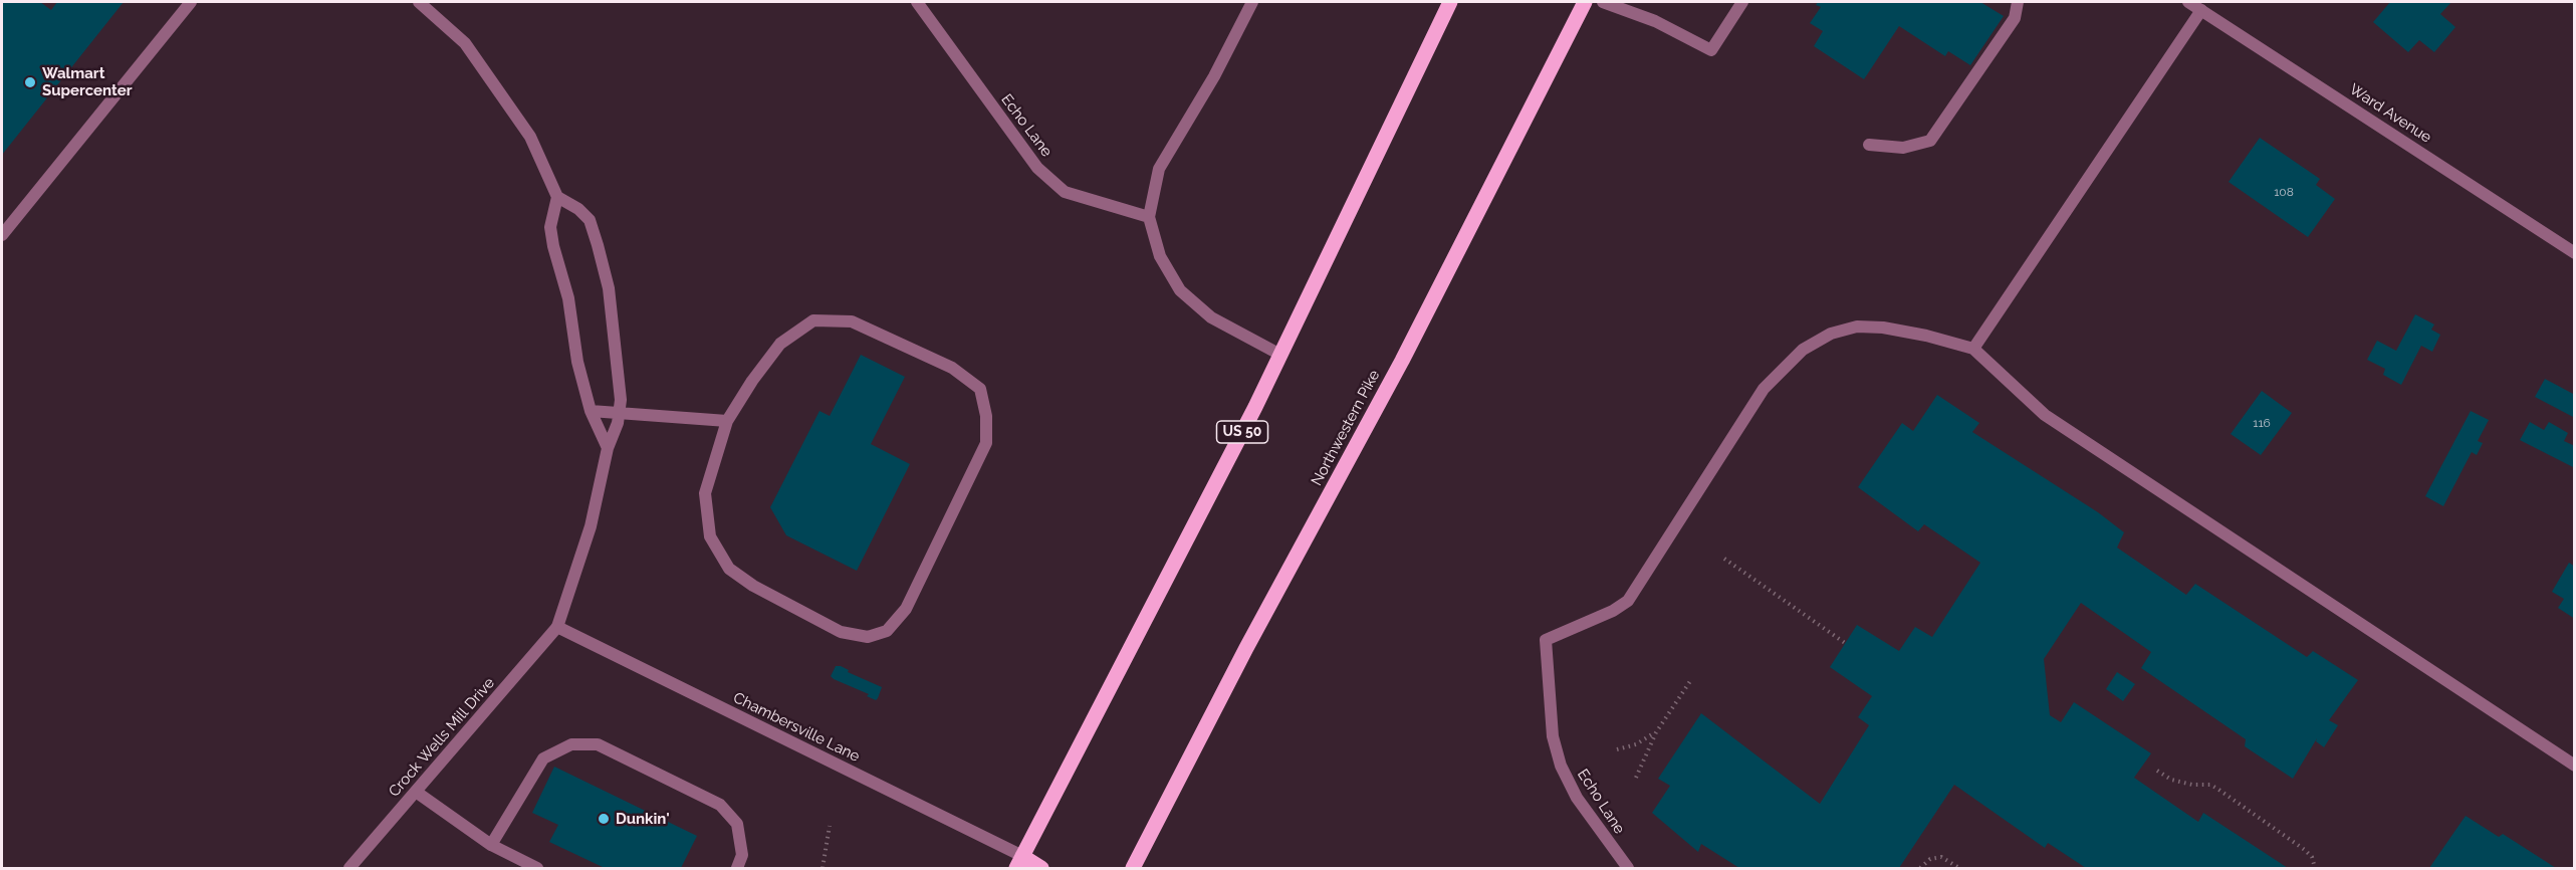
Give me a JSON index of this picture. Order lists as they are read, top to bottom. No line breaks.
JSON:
{"streets":{"main road":["Northwestern Pike","US 50"],"street":["Ward Avenue","Echo Lane","Chambersville Lane","Crock Wells Mill Drive"]},"crossings":[["US 50","Chambersville Lane"],["Chambersville Lane","Crock Wells Mill Drive"]],"places":["Walmart Supercenter","Dunkin'"],"house_numbers":["108","116"]}
